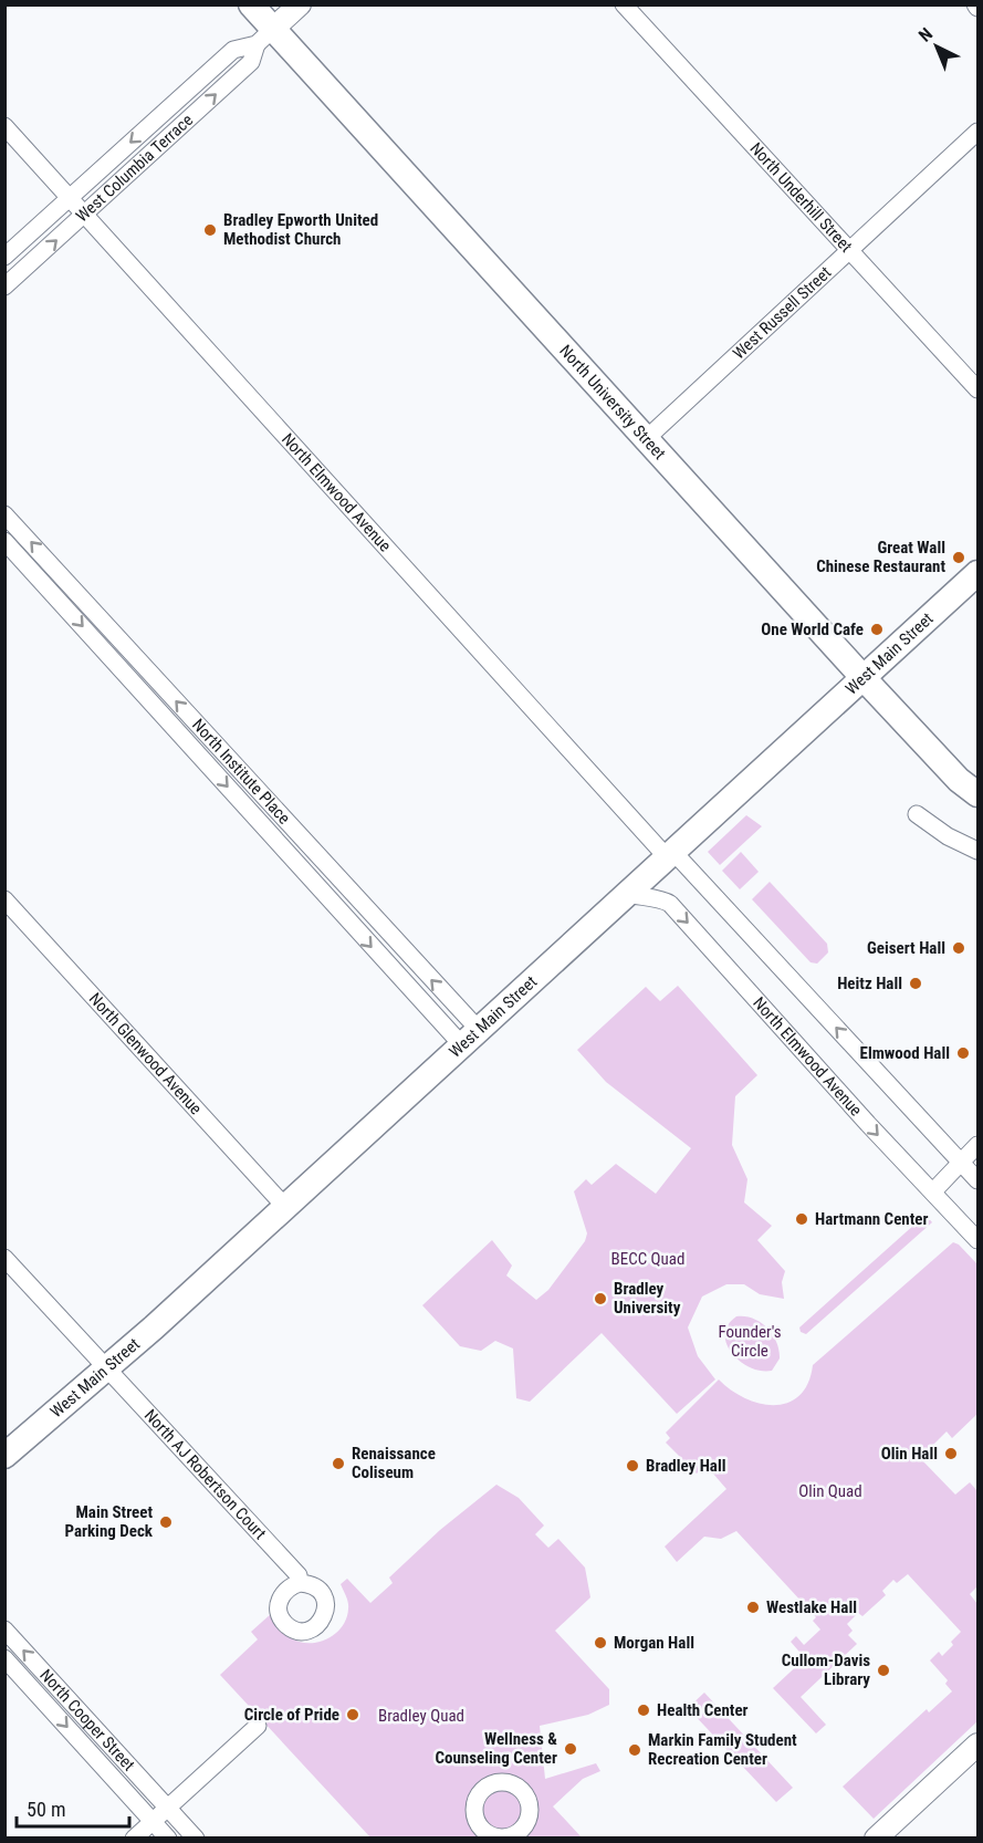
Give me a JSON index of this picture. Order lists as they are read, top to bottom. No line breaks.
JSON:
{"streets":{"main road":["North University Street","West Main Street"],"street":["West Columbia Terrace","North Underhill Street","West Russell Street","North Elmwood Avenue","North Institute Place","North Glenwood Avenue","North AJ Robertson Court","North Cooper Street"]},"crossings":[["West Columbia Terrace","North University Street"],["West Columbia Terrace","North Elmwood Avenue"],["North Underhill Street","West Russell Street"],["West Russell Street","North University Street"],["North University Street","West Main Street"],["North Elmwood Avenue","West Main Street"],["West Main Street","North Institute Place"],["West Main Street","North Glenwood Avenue"],["West Main Street","North AJ Robertson Court"]],"parks":["BECC Quad","Founder's Circle","Olin Quad","Bradley Quad"],"places":["Bradley Epworth United Methodist Church","Great Wall Chinese Restaurant","One World Cafe","Geisert Hall","Heitz Hall","Elmwood Hall","Hartmann Center","Bradley University","Olin Hall","Renaissance Coliseum","Bradley Hall","Main Street Parking Deck","Westlake Hall","Morgan Hall","Cullom-Davis Library","Health Center","Circle of Pride","Wellness & Counseling Center","Markin Family Student Recreation Center"],"scale_bar":"50 m","north":"top left"}
